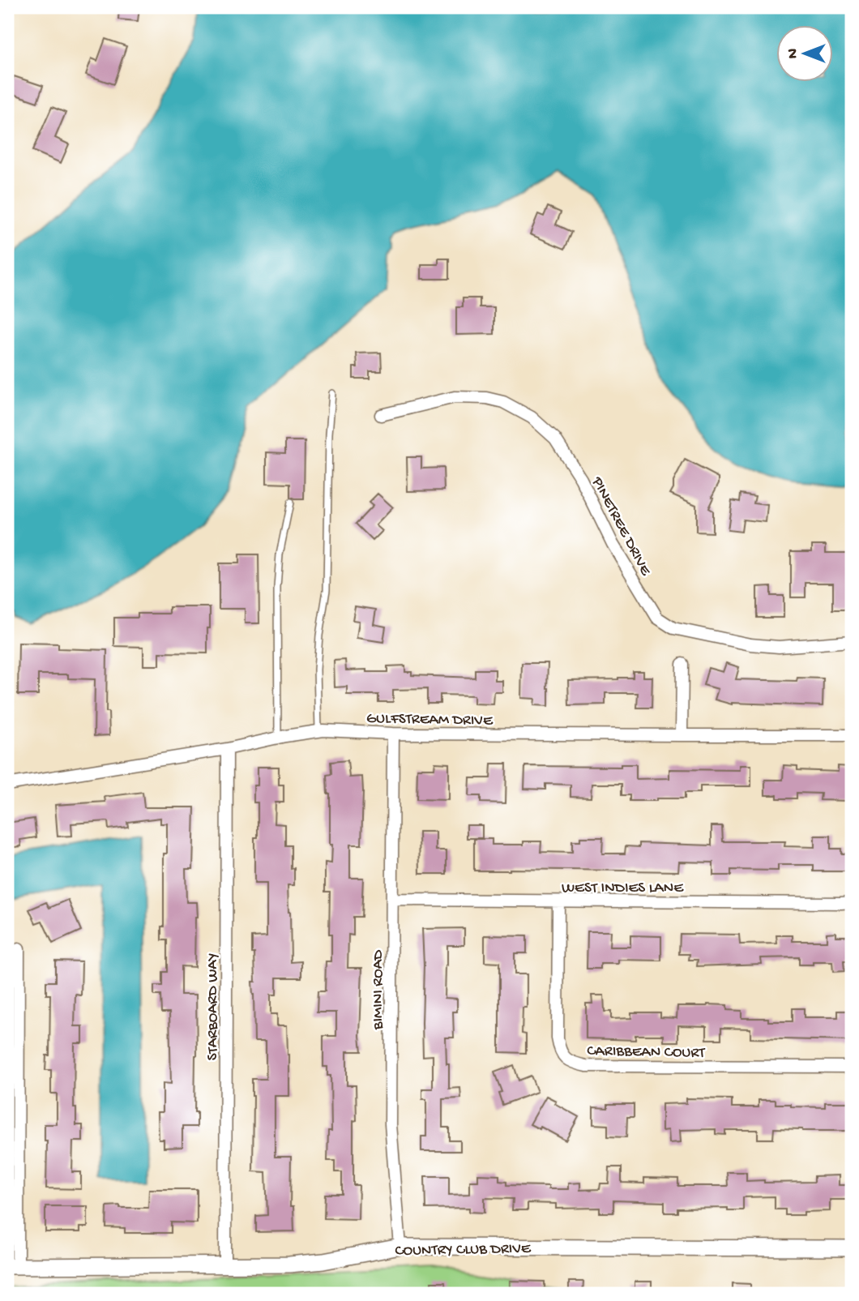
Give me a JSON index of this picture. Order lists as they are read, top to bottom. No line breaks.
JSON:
{"streets":{"street":["PINETREE DRIVE","GULFSTREAM DRIVE","WEST INDIES LANE","BIMINI ROAD","STARBOARD WAY","CARIBBEAN COURT","COUNTRY CLUB DRIVE"]},"crossings":[["GULFSTREAM DRIVE","BIMINI ROAD"],["GULFSTREAM DRIVE","STARBOARD WAY"],["WEST INDIES LANE","BIMINI ROAD"],["WEST INDIES LANE","CARIBBEAN COURT"],["BIMINI ROAD","COUNTRY CLUB DRIVE"],["STARBOARD WAY","COUNTRY CLUB DRIVE"]],"north":"left"}
